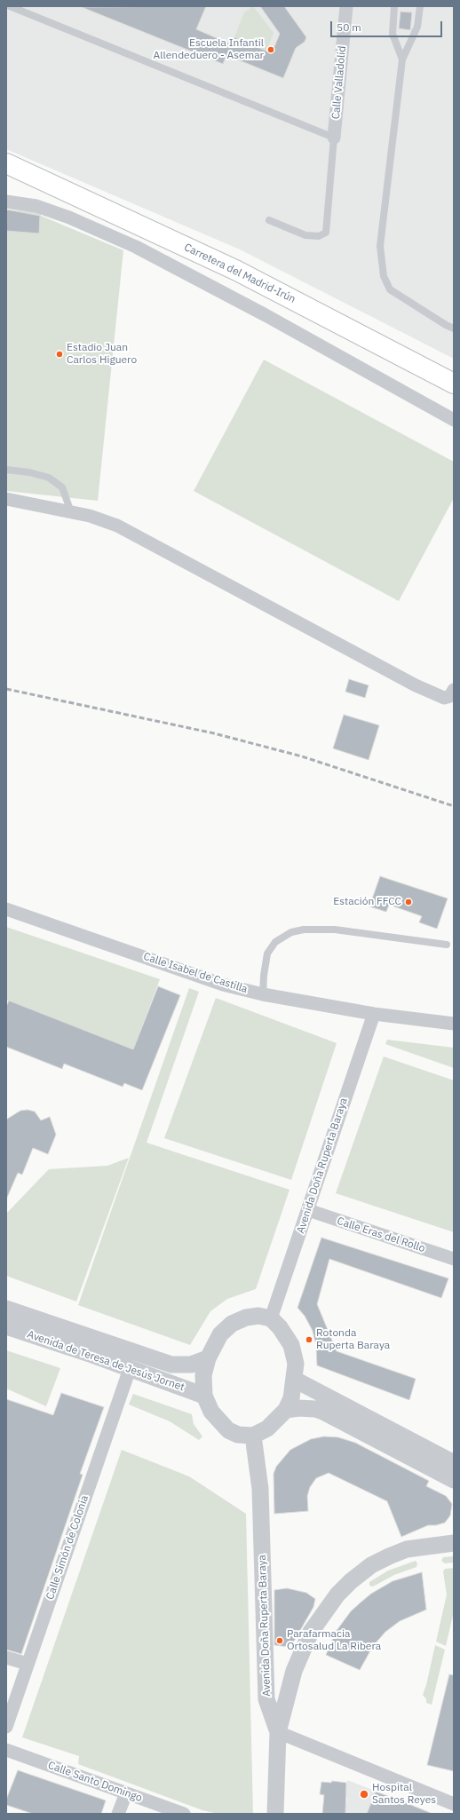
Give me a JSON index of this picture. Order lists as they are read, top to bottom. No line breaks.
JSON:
{"streets":{"highway":["Carretera del Madrid-Irún"],"street":["Calle Valladolid","Calle Isabel de Castilla","Avenida Doña Ruperta Baraya","Calle Eras del Rollo","Avenida de Teresa de Jesús Jornet","Calle Simón de Colonia","Calle Santo Domingo"]},"crossings":[["Calle Isabel de Castilla","Avenida Doña Ruperta Baraya"],["Avenida Doña Ruperta Baraya","Calle Eras del Rollo"],["Avenida Doña Ruperta Baraya","Avenida de Teresa de Jesús Jornet"],["Avenida de Teresa de Jesús Jornet","Calle Simón de Colonia"]],"places":["Escuela Infantil Allendeduero - Asemar","Estadio Juan Carlos Higuero","Estación FFCC","Rotonda Ruperta Baraya","Parafarmacia Ortosalud La Ribera","Hospital Santos Reyes"],"scale_bar":"50 m"}
